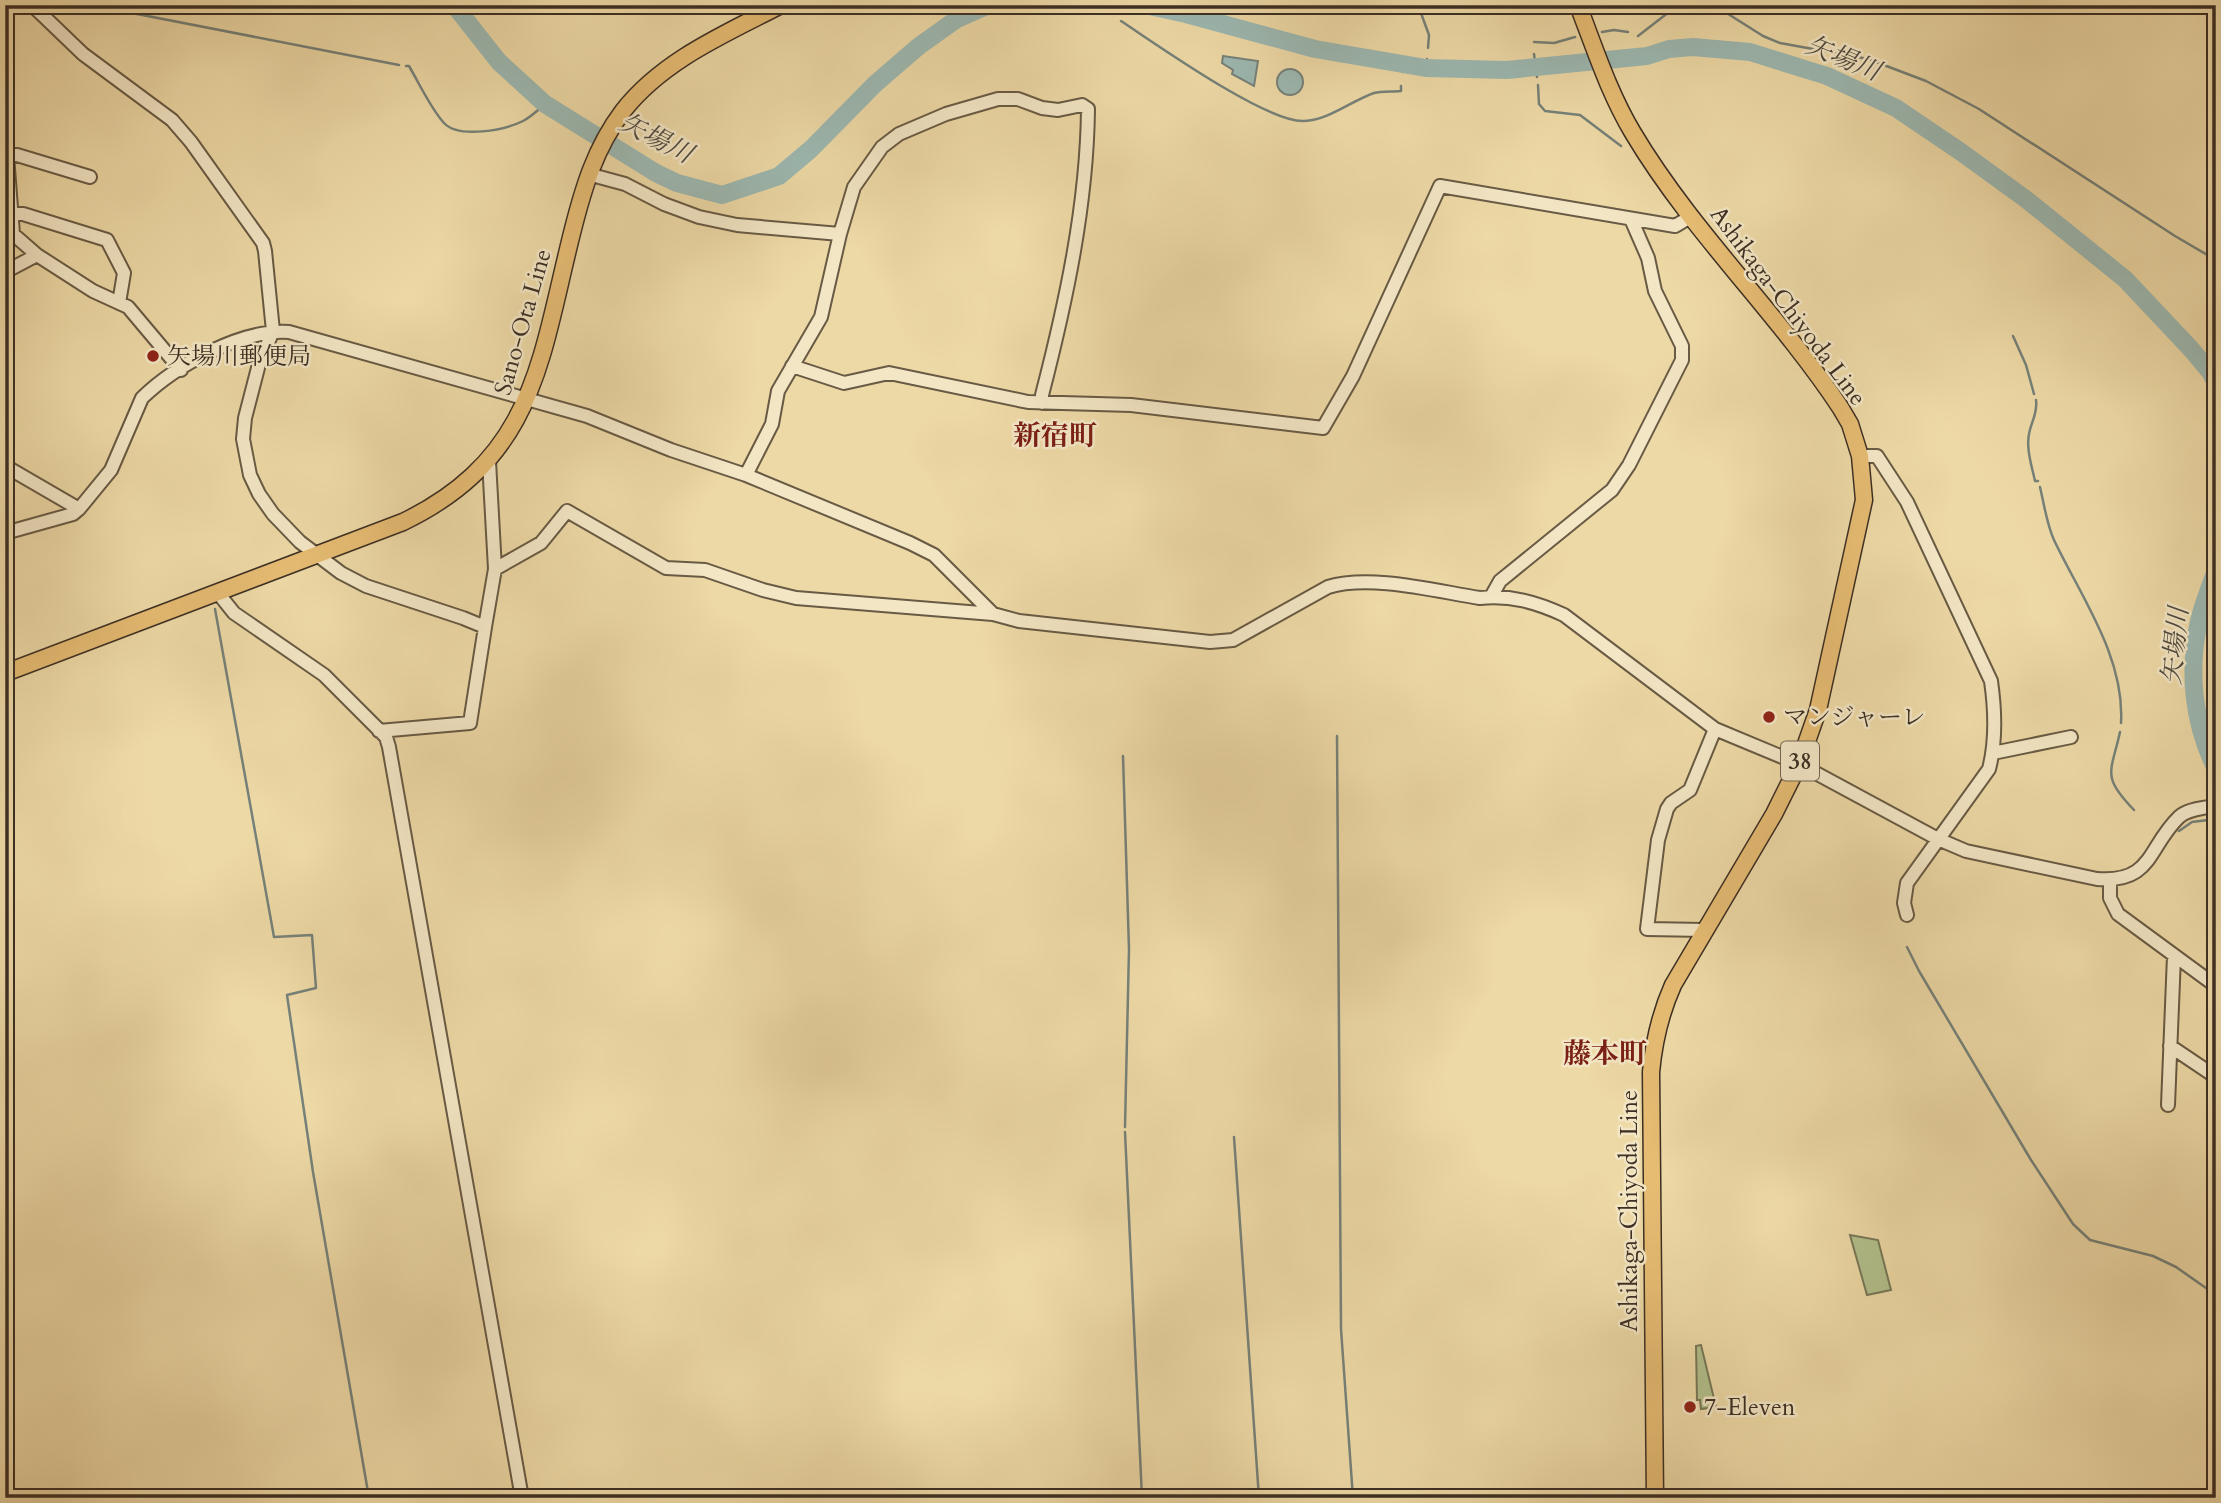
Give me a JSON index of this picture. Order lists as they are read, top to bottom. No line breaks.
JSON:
{"streets":{"main road":["Ashikaga-Chiyoda Line","Sano-Ota Line","38"]},"districts":["新宿町","藤本町"],"water":["矢場川"],"places":["矢場川郵便局","マンジャーレ","7-Eleven"]}
